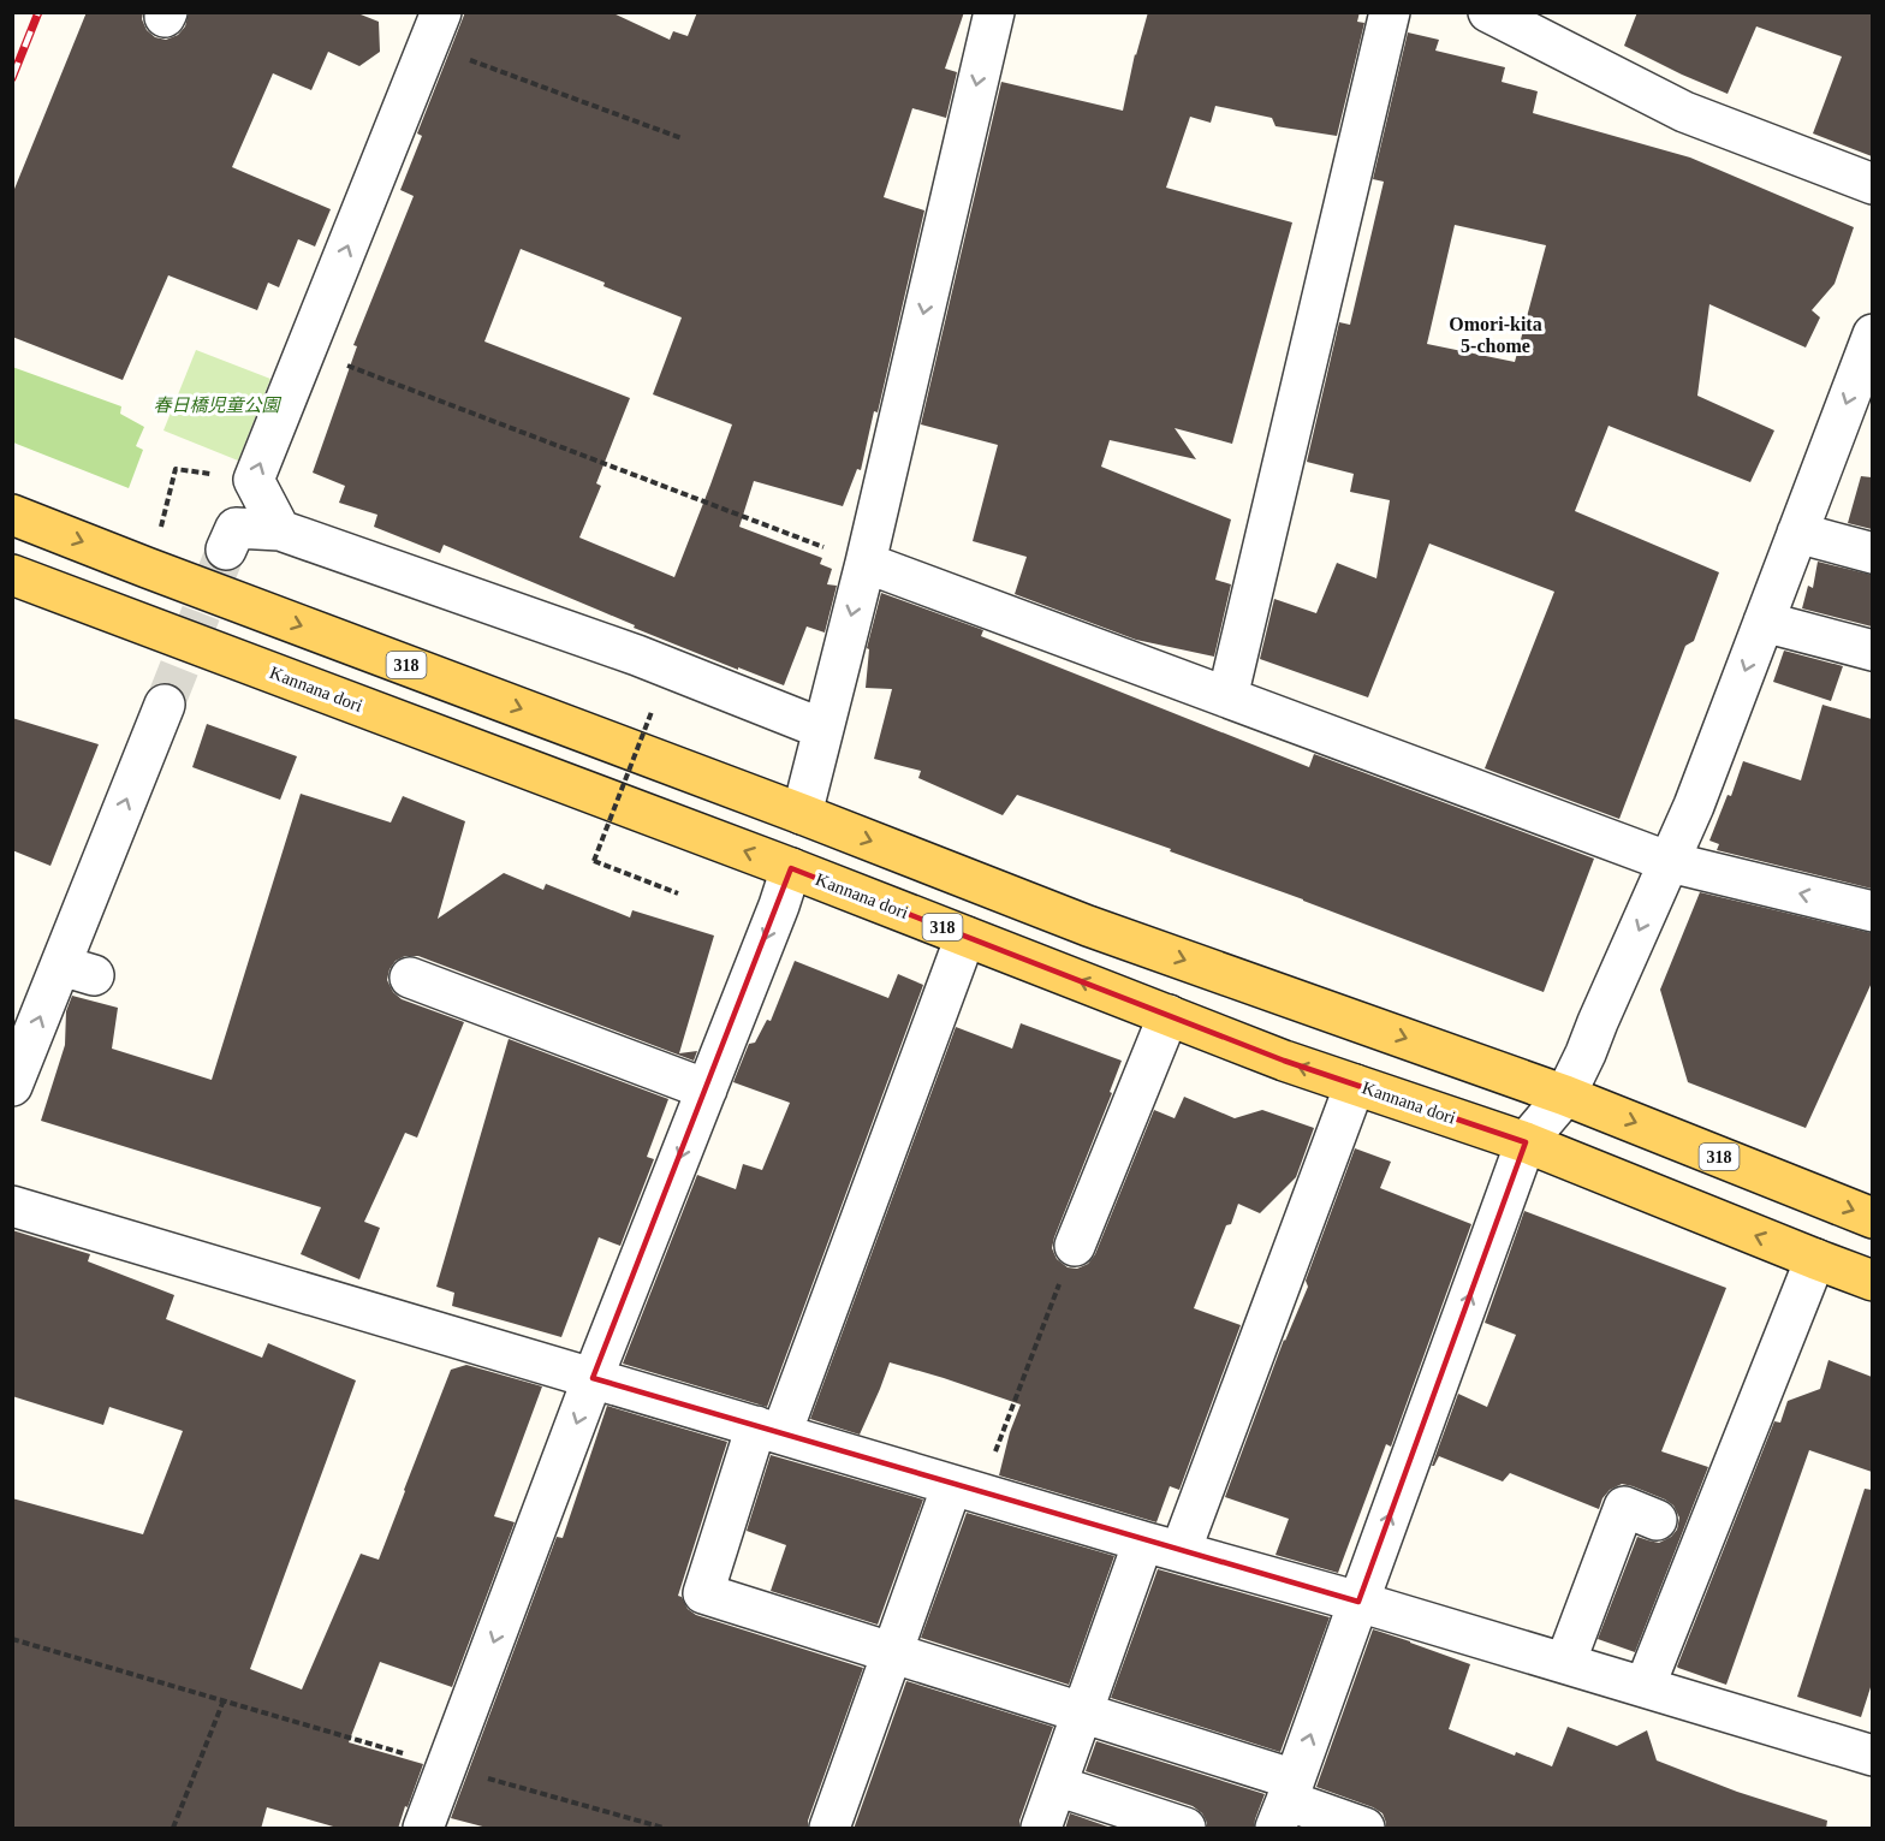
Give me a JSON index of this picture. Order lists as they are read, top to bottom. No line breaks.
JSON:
{"streets":{"main road":["318","Kannana dori"]},"districts":["Omori-kita 5-chome"],"parks":["春日橋児童公園"]}
